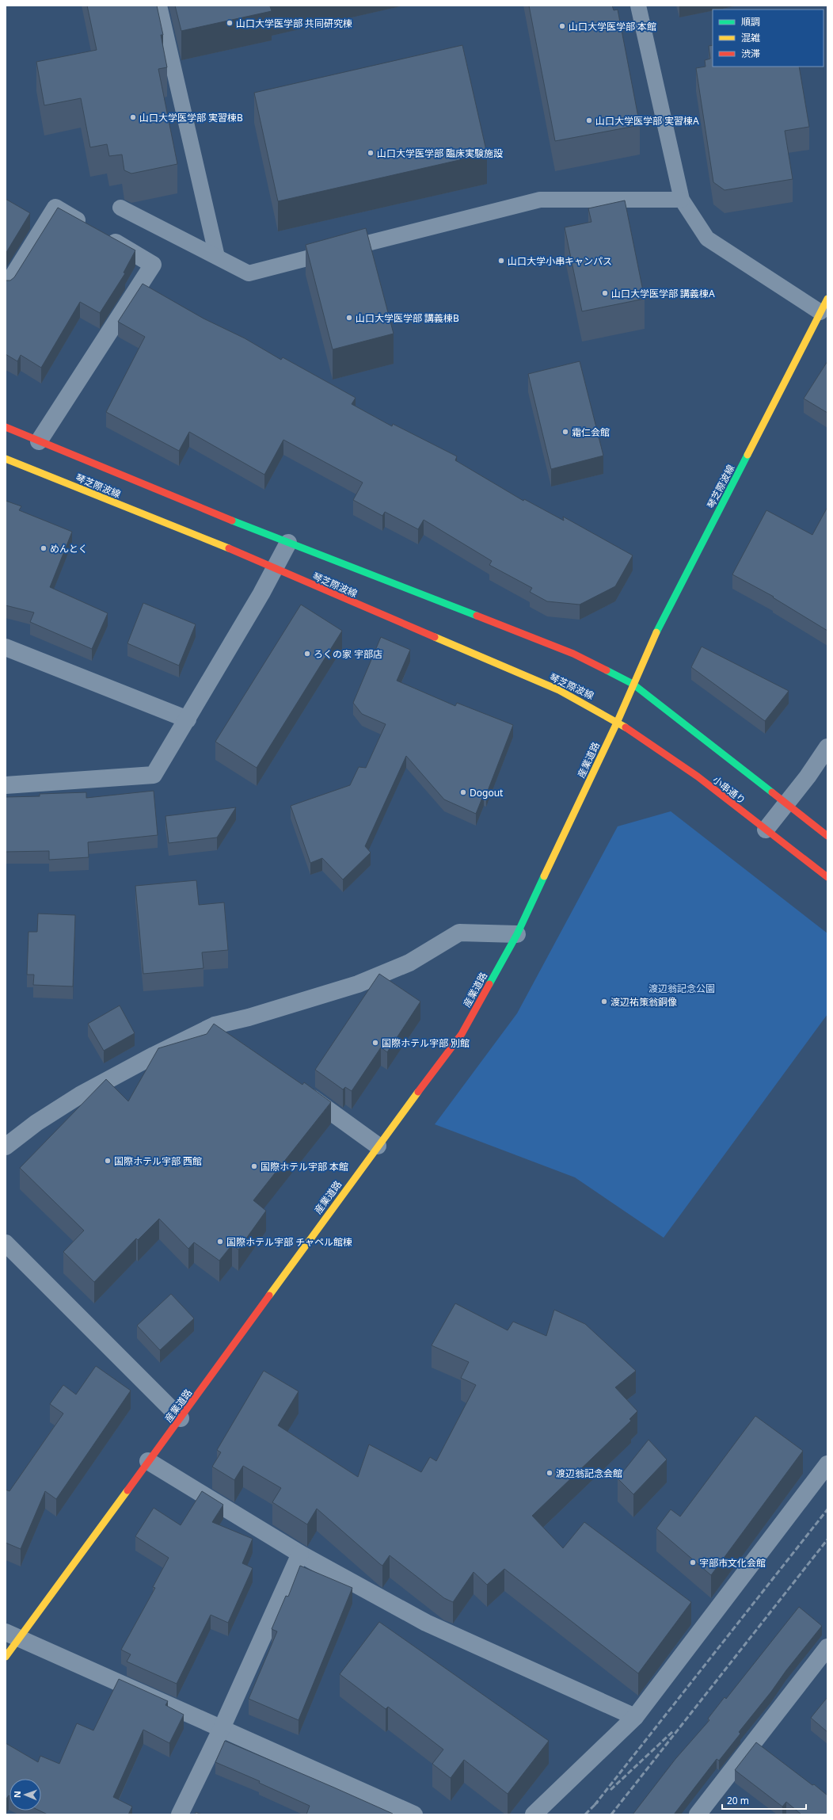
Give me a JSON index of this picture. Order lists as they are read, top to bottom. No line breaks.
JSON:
{"streets":{"main road":["琴芝際波線","産業道路","小串通り"]},"crossings":[["琴芝際波線","産業道路"],["琴芝際波線","小串通り"],["産業道路","小串通り"]],"parks":["渡辺翁記念公園"],"places":["山口大学医学部 共同研究棟","山口大学医学部 本館","山口大学医学部 実習棟B","山口大学医学部 実習棟A","山口大学医学部 臨床実験施設","山口大学小串キャンパス","山口大学医学部 講義棟A","山口大学医学部 講義棟B","霜仁会館","めんとく","ろくの家 宇部店","Dogout","渡辺祐策翁銅像","国際ホテル宇部 別館","国際ホテル宇部 西館","国際ホテル宇部 本館","国際ホテル宇部 チャペル館棟","渡辺翁記念会館","宇部市文化会館"],"legend":["順調","混雑","渋滞"],"scale_bar":"20 m","north":"left"}
